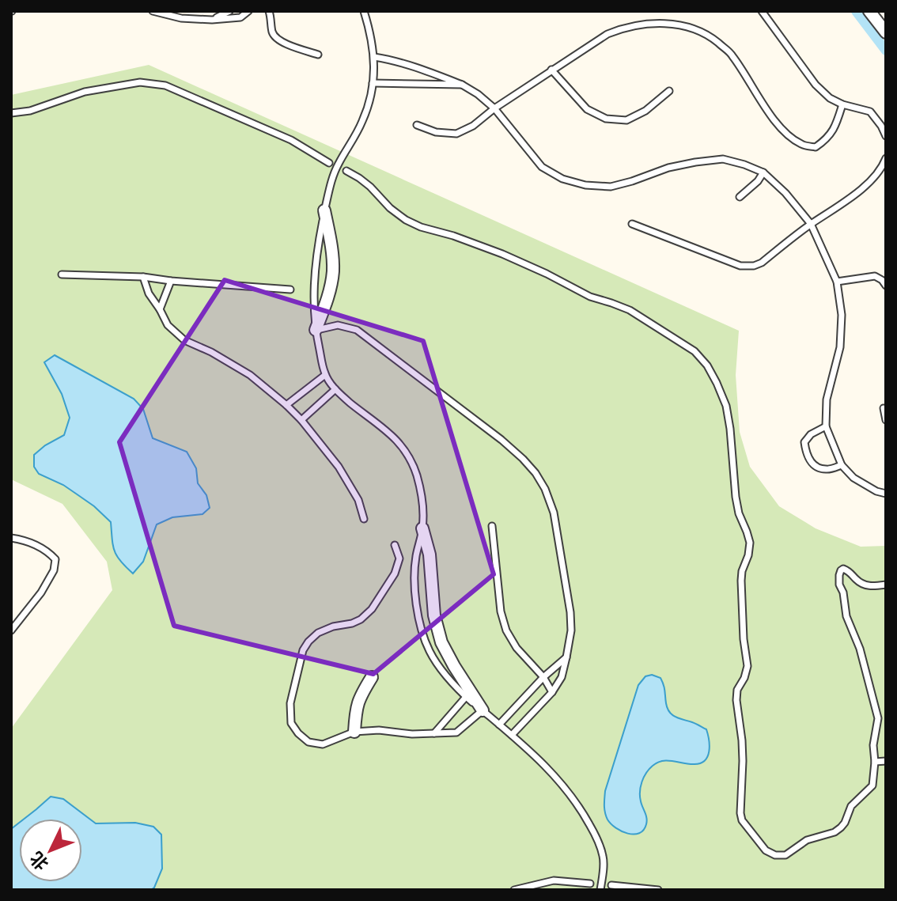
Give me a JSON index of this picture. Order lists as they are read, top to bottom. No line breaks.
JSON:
{"north":"bottom left"}
